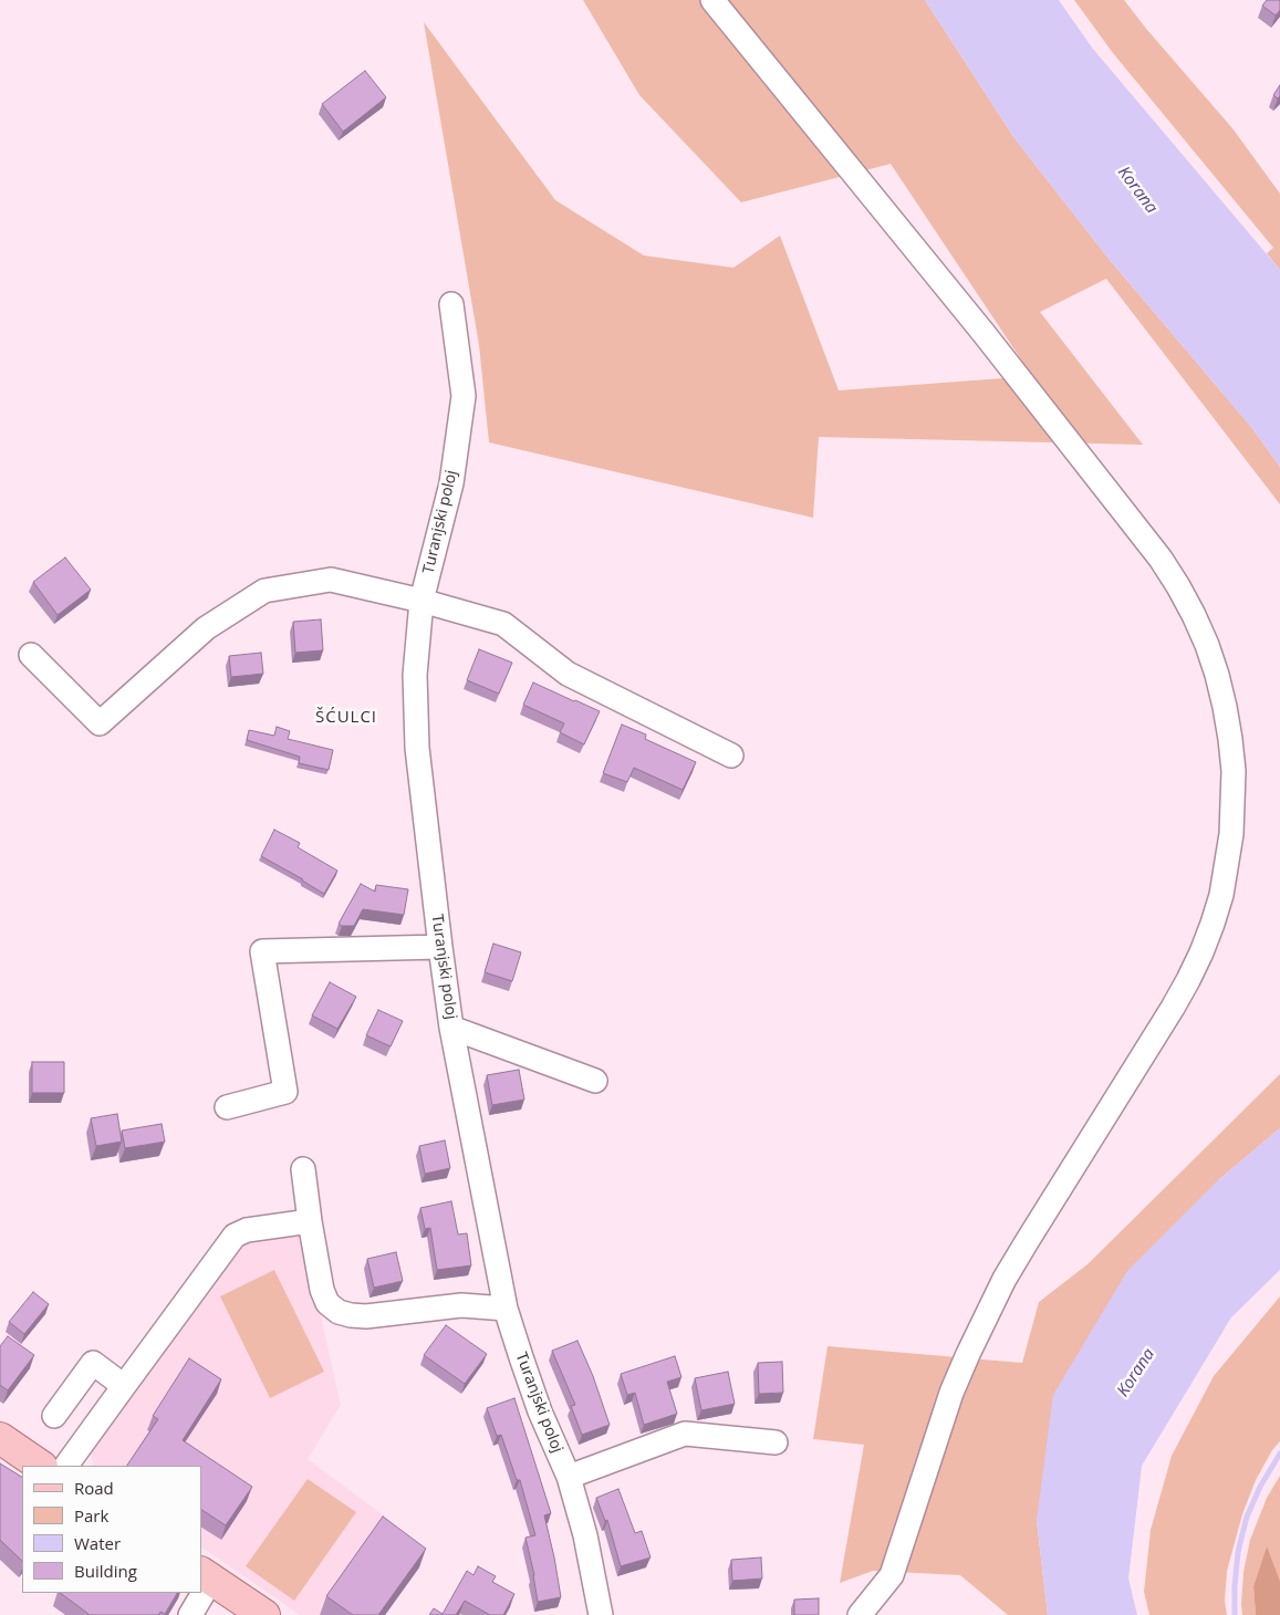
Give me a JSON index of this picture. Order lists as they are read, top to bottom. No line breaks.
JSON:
{"streets":{"street":["Turanjski poloj"]},"districts":["ŠĆULCI"],"water":["Korana"],"legend":["Road","Park","Water","Building"]}
